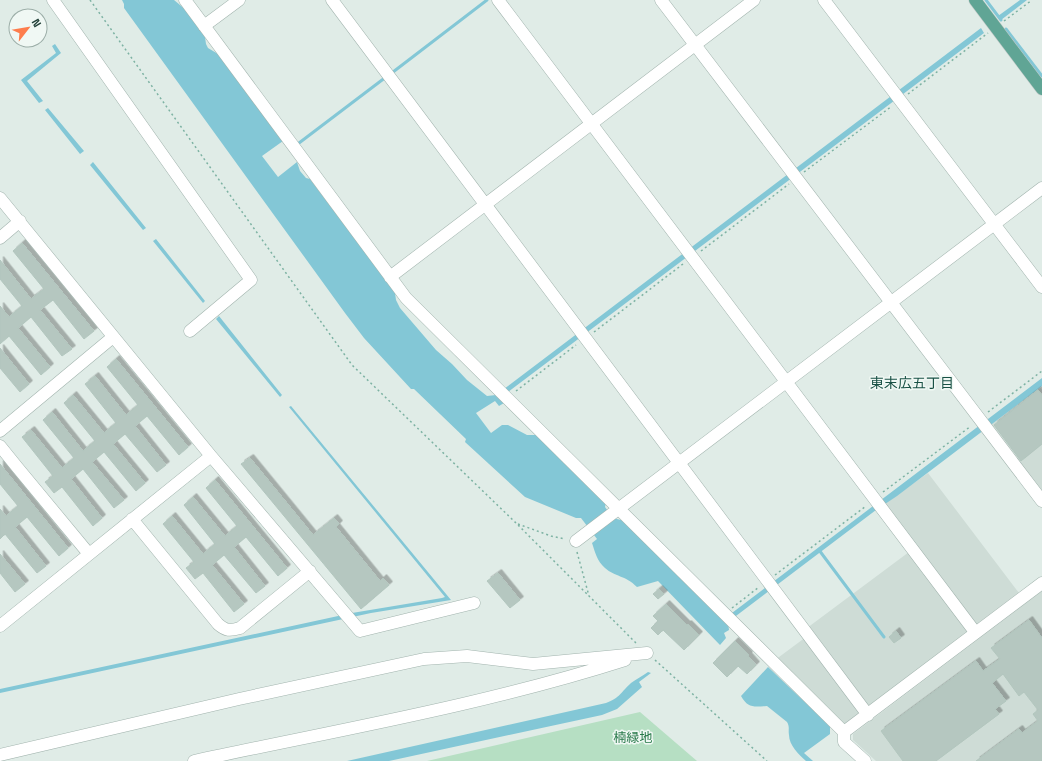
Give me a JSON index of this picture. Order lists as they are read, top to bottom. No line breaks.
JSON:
{"districts":["東末広五丁目"],"parks":["楠緑地"],"north":"top right"}
